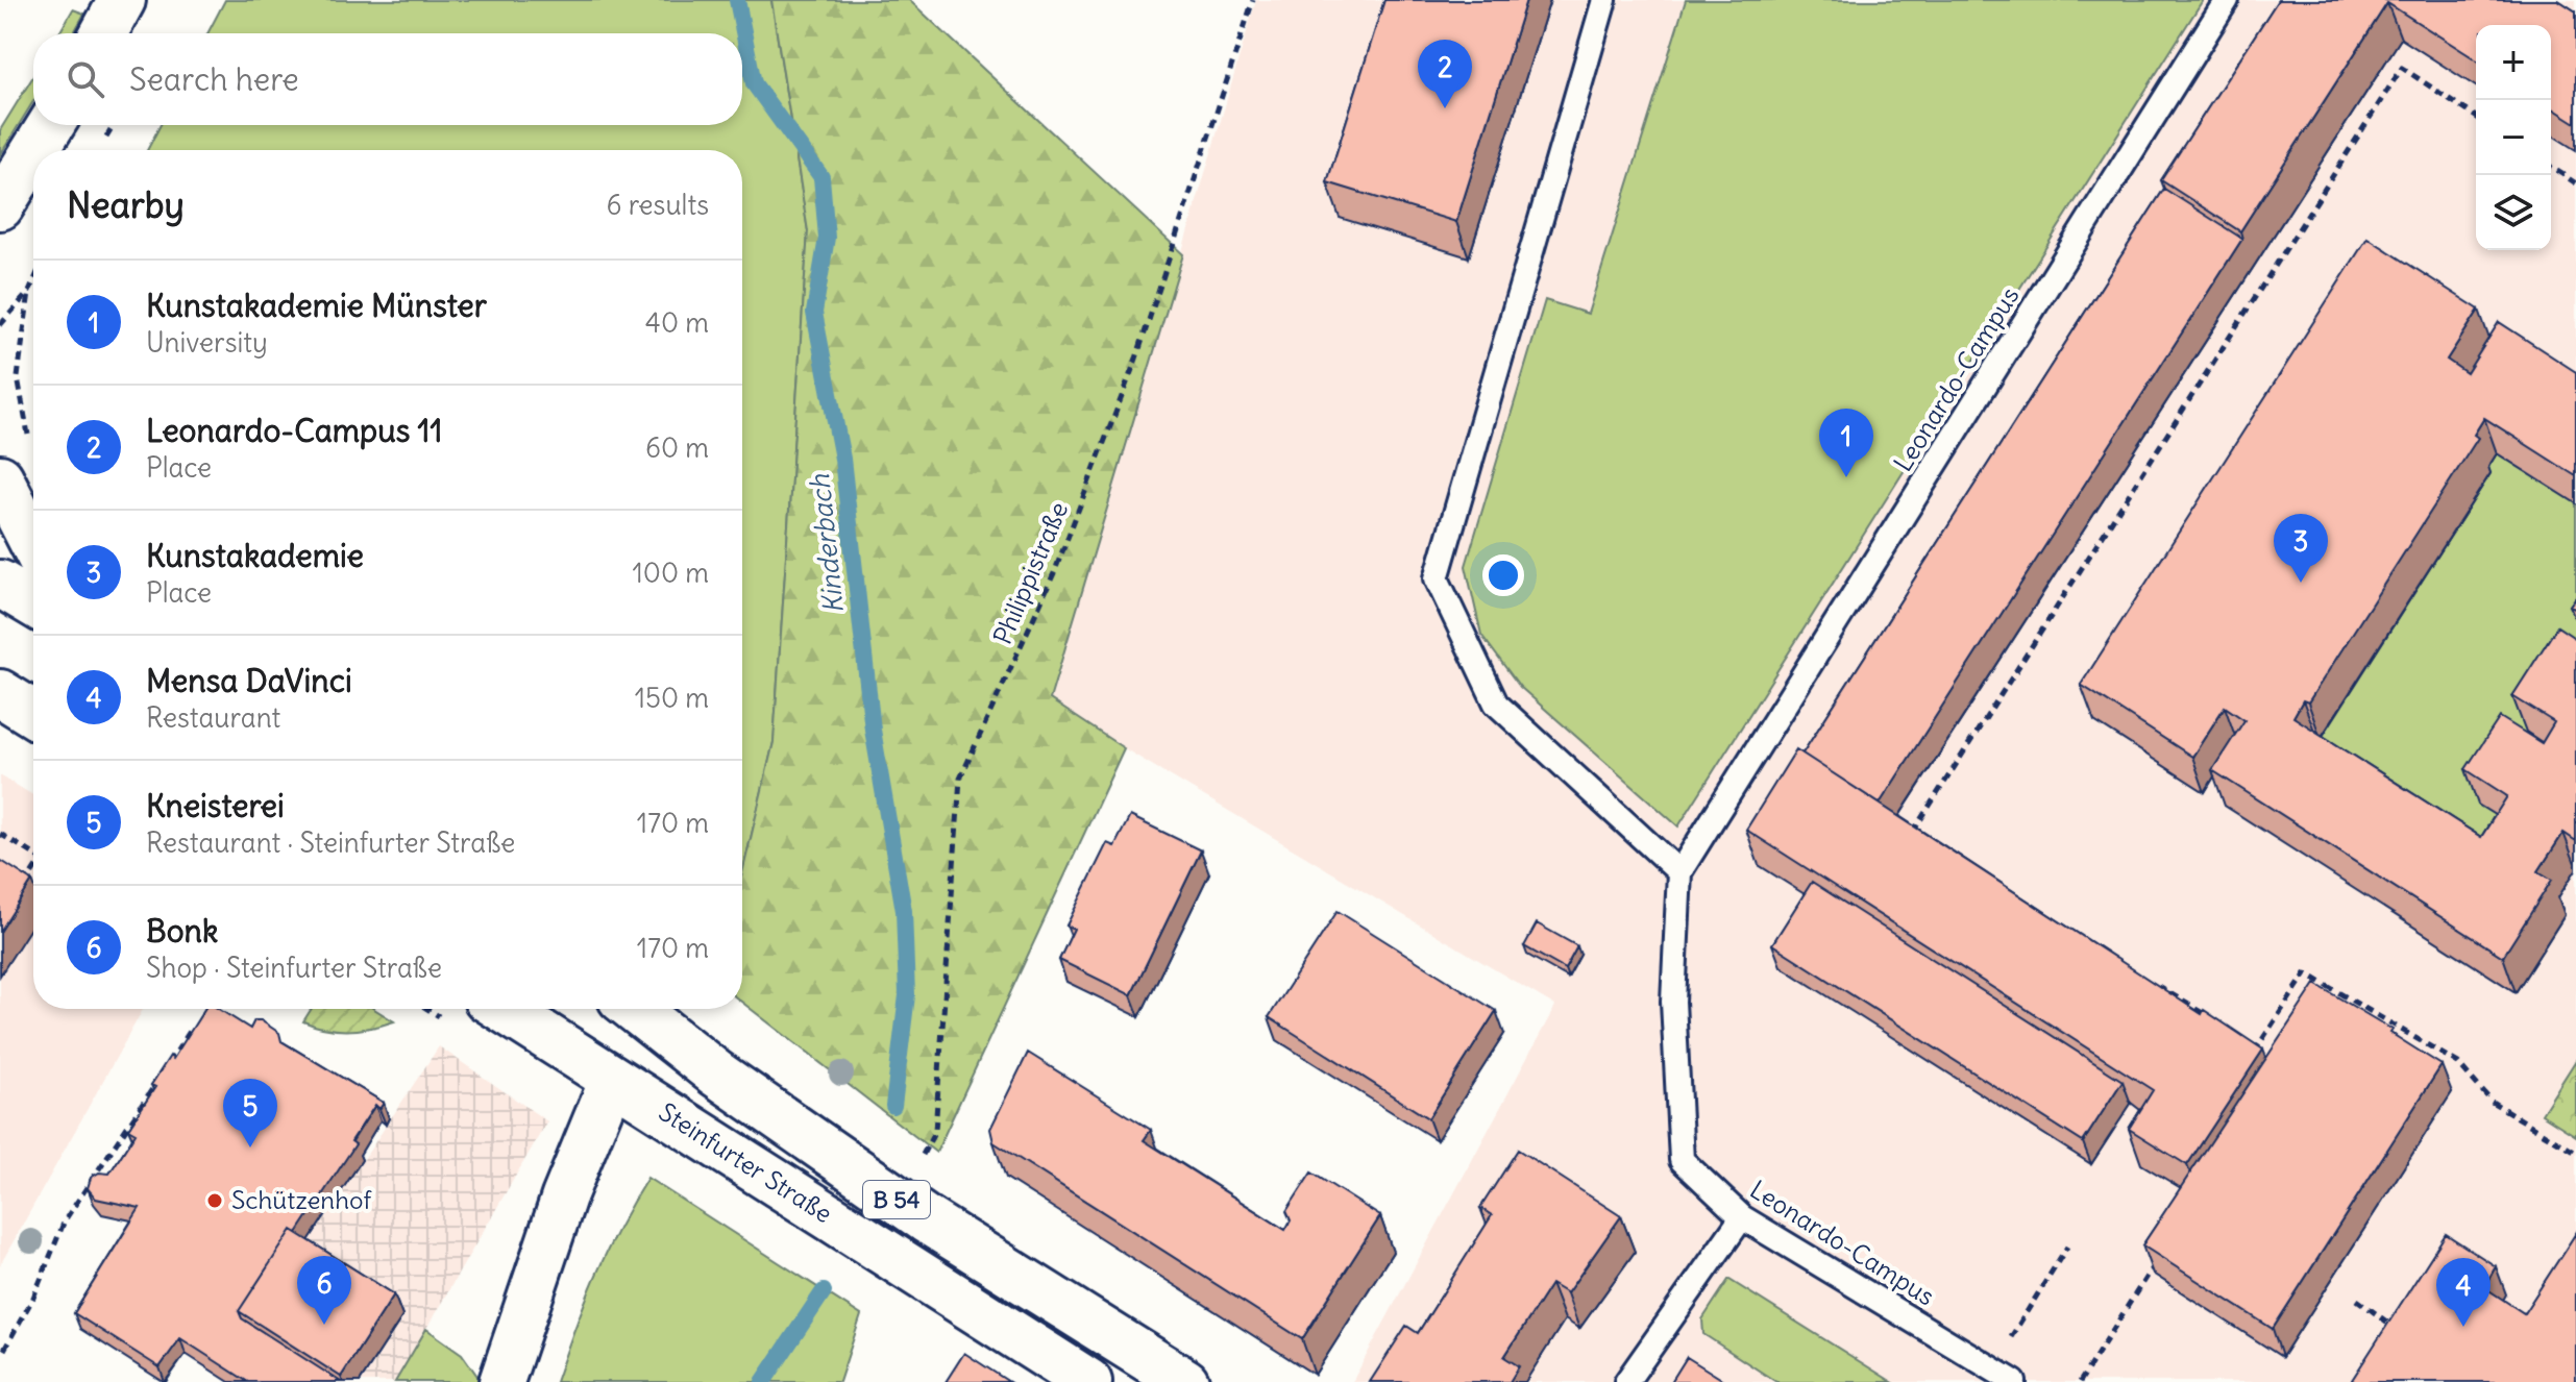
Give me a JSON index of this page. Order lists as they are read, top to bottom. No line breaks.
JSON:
{"streets":{"main road":["Steinfurter Straße","B 54"],"lane":["Leonardo-Campus"],"path":["Philippistraße"]},"water":["Kinderbach"],"places":["Schützenhof"],"page":{"map_buttons":["+","−"],"search":"Search here","pins":["2","1","3","5","6","4"],"heading":["Nearby","6 results"],"list":[{"mark":"1","name":"Kunstakademie Münster","note":"University","value":"40 m"},{"mark":"2","name":"Leonardo-Campus 11","note":"Place","value":"60 m"},{"mark":"3","name":"Kunstakademie","note":"Place","value":"100 m"},{"mark":"4","name":"Mensa DaVinci","note":"Restaurant","value":"150 m"},{"mark":"5","name":"Kneisterei","note":"Restaurant · Steinfurter Straße","value":"170 m"},{"mark":"6","name":"Bonk","note":"Shop · Steinfurter Straße","value":"170 m"}]}}
